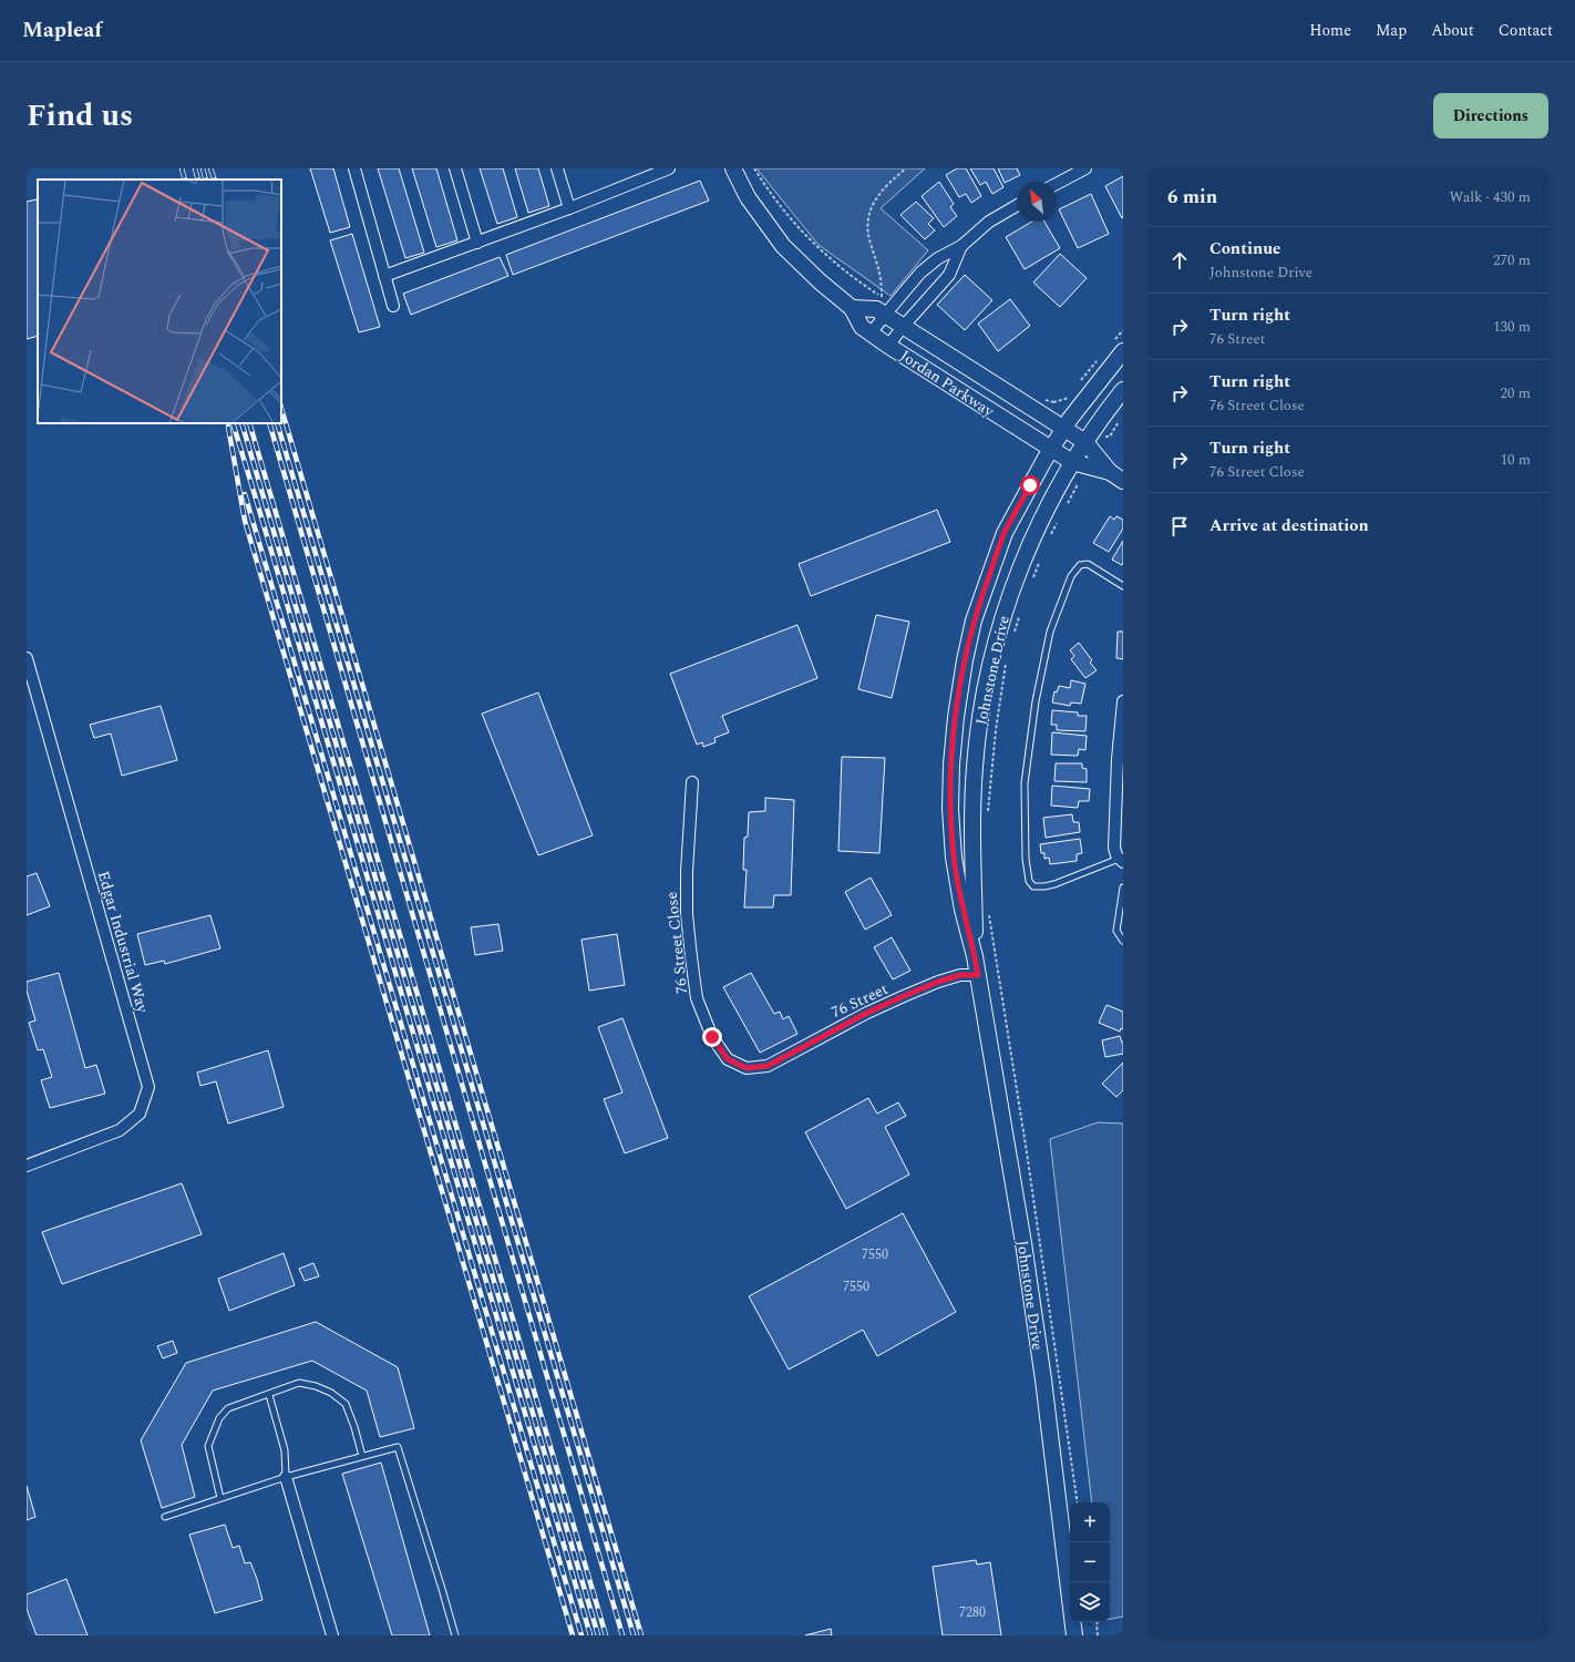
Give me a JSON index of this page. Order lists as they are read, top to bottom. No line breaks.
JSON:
{"streets":{"main road":["Jordan Parkway","Johnstone Drive"],"street":["Edgar Industrial Way","76 Street Close","76 Street"]},"crossings":[["Jordan Parkway","Johnstone Drive"],["Johnstone Drive","76 Street"],["76 Street Close","76 Street"]],"house_numbers":["7550","7550","7280"],"north":"top left","page":{"header":"Mapleaf","nav":["Home","Map","About","Contact"],"title":"Find us","buttons":"Directions","heading":["6 min","Walk · 430 m"],"list":[["Continue","Johnstone Drive","270 m"],["Turn right","76 Street","130 m"],["Turn right","76 Street Close","20 m"],["Turn right","76 Street Close","10 m"],"Arrive at destination"],"map_buttons":["+","−"]}}
